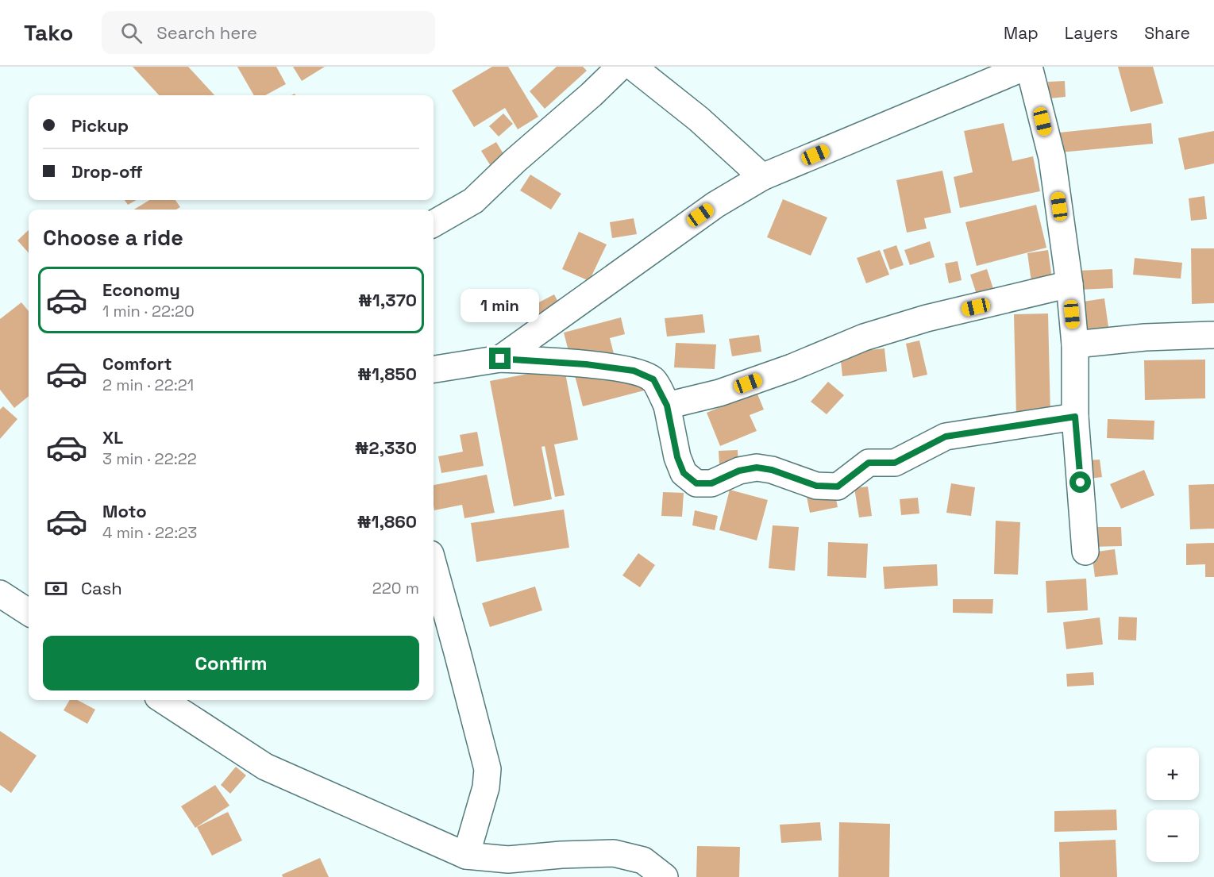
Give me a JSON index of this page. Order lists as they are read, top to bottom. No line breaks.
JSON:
{"page":{"header":"Tako","search":"Search here","nav":["Map","Layers","Share"],"banner":["Pickup","Drop-off"],"heading":"Choose a ride","list":[{"name":"Economy","note":"1 min · 22:20","value":"₦1,370"},{"name":"Comfort","note":"2 min · 22:21","value":"₦1,850"},{"name":"XL","note":"3 min · 22:22","value":"₦2,330"},{"name":"Moto","note":"4 min · 22:23","value":"₦1,860"}],"bubble":"1 min","pay":["Cash","220 m"],"buttons":"Confirm","map_buttons":["+","−"]}}
